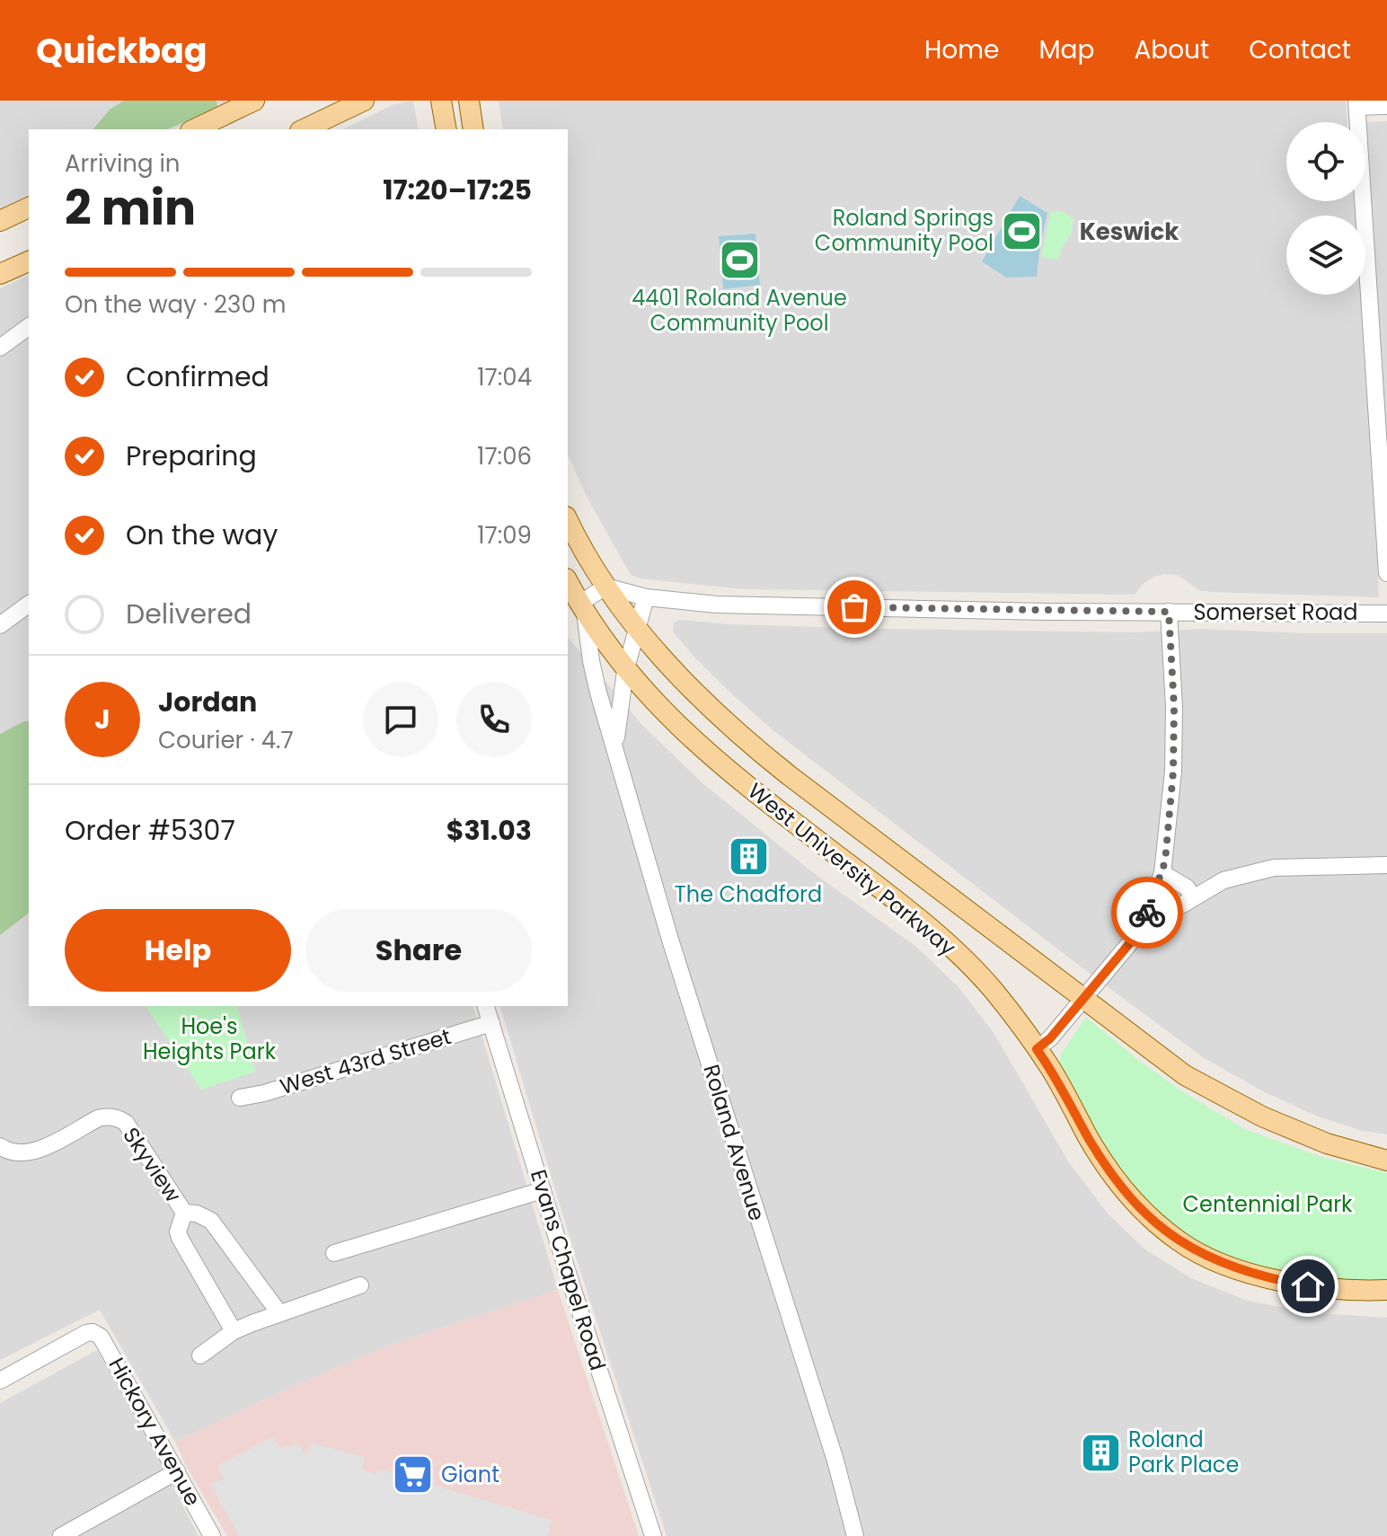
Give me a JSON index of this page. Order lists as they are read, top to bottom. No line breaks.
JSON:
{"streets":{"main road":["West University Parkway","Roland Avenue"],"street":["Somerset Road","West 43rd Street","Skyview","Evans Chapel Road","Hickory Avenue"]},"crossings":[["Somerset Road","Roland Avenue"],["West University Parkway","Roland Avenue"],["West 43rd Street","Evans Chapel Road"]],"districts":["Keswick"],"parks":["Hoe's Heights Park","Centennial Park"],"places":{"sports":["Roland Springs Community Pool","4401 Roland Avenue Community Pool"],"building":["The Chadford","Roland Park Place"],"supermarket":["Giant"]},"page":{"header":"Quickbag","nav":["Home","Map","About","Contact"],"heading":["2 min","Arriving in","17:20–17:25"],"panel":["Jordan","Courier · 4.7","Order #5307","$31.03"],"bar":"On the way · 230 m","list":[["Confirmed","17:04"],["Preparing","17:06"],["On the way","17:09"],"Delivered"],"round":"J","buttons":["Help","Share"]}}
